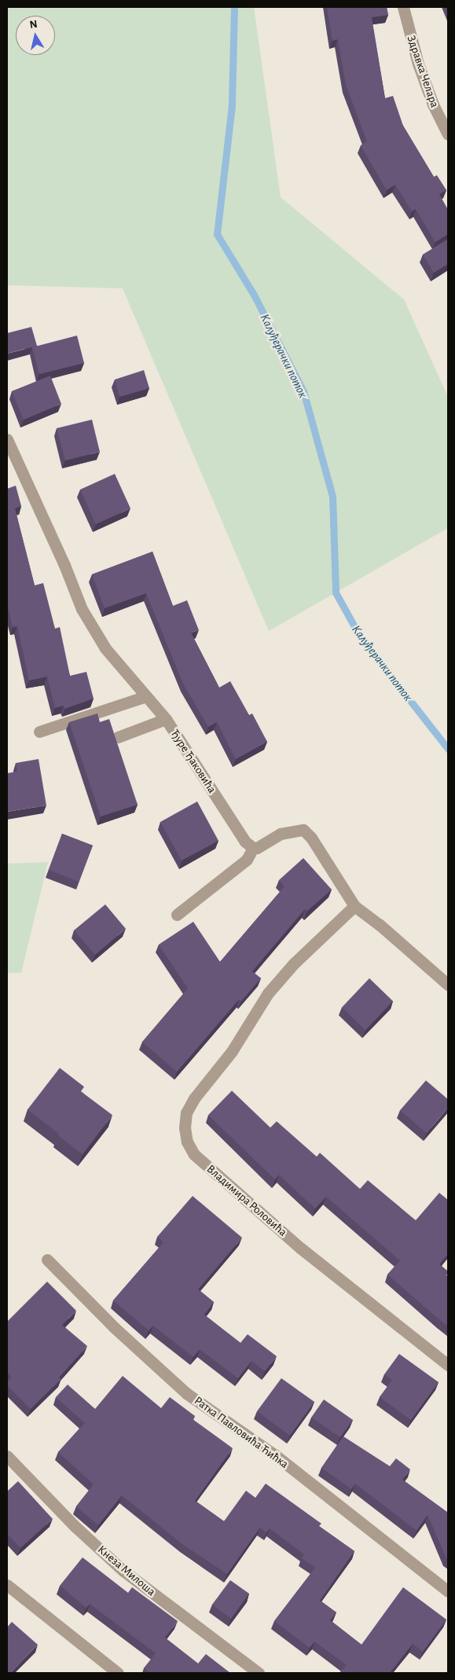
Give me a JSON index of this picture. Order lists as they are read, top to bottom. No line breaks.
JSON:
{"streets":{"street":["Здравка Челара","Ђуре Ђаковића","Владимира Роловића","Ратка Павловића Ћићка","Кнеза Милоша"]},"water":["Калуђерачки поток"],"north":"top"}
